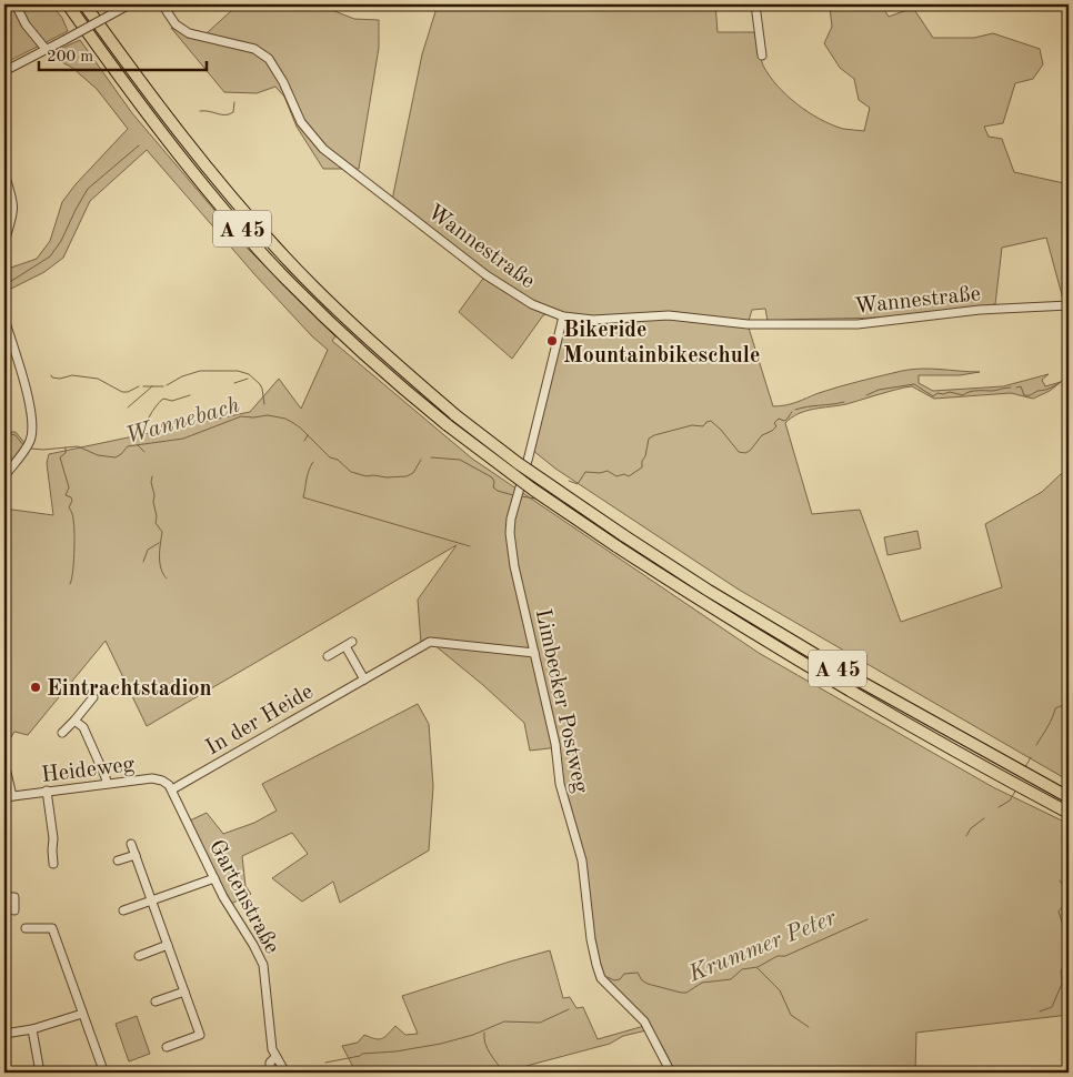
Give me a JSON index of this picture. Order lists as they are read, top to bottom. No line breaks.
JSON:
{"streets":{"highway":["A 45"],"street":["Wannestraße","Limbecker Postweg","In der Heide","Heideweg","Gartenstraße"]},"crossings":[["Wannestraße","Limbecker Postweg"],["Limbecker Postweg","In der Heide"],["In der Heide","Heideweg"],["In der Heide","Gartenstraße"],["Heideweg","Gartenstraße"]],"water":["Wannebach","Krummer Peter"],"places":["Bikeride Mountainbikeschule","Eintrachtstadion"],"scale_bar":"200 m"}
